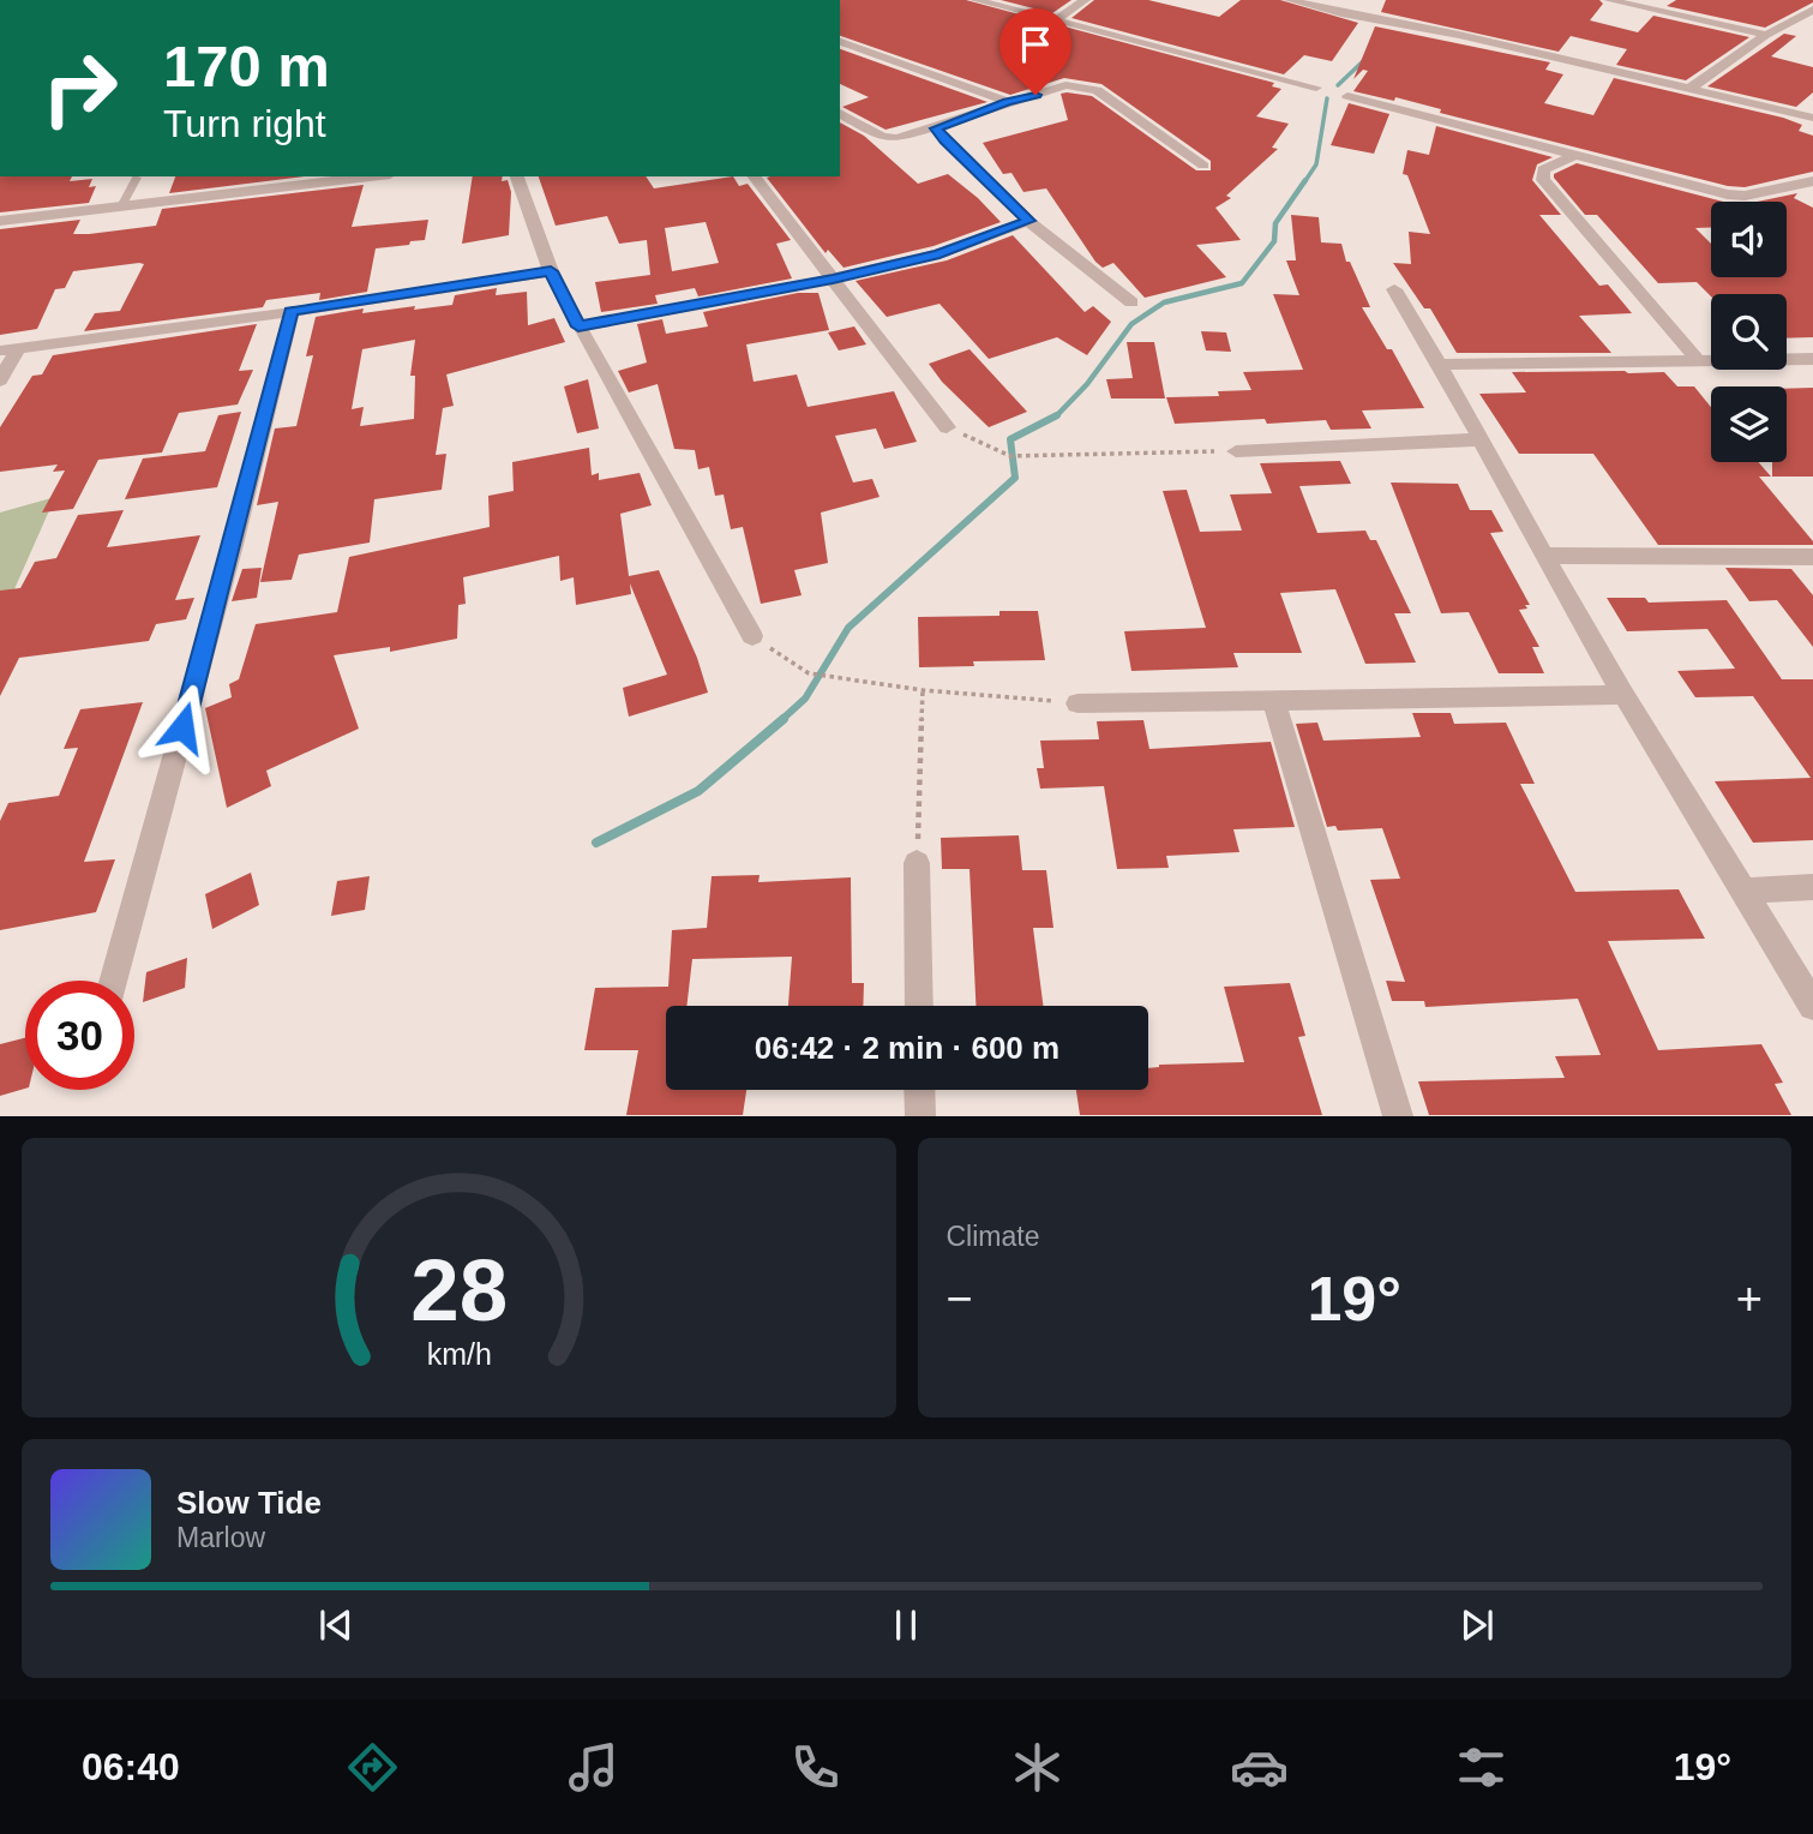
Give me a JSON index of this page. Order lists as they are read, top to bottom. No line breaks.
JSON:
{"page":{"turn":["170 m","Turn right"],"limit":"30","trip":"06:42 · 2 min · 600 m","tile":"Climate","heat":["−","19°","+"],"song":["Slow Tide","Marlow"],"tabs":["06:40","19°"],"gauge":["28","km/h"]}}
